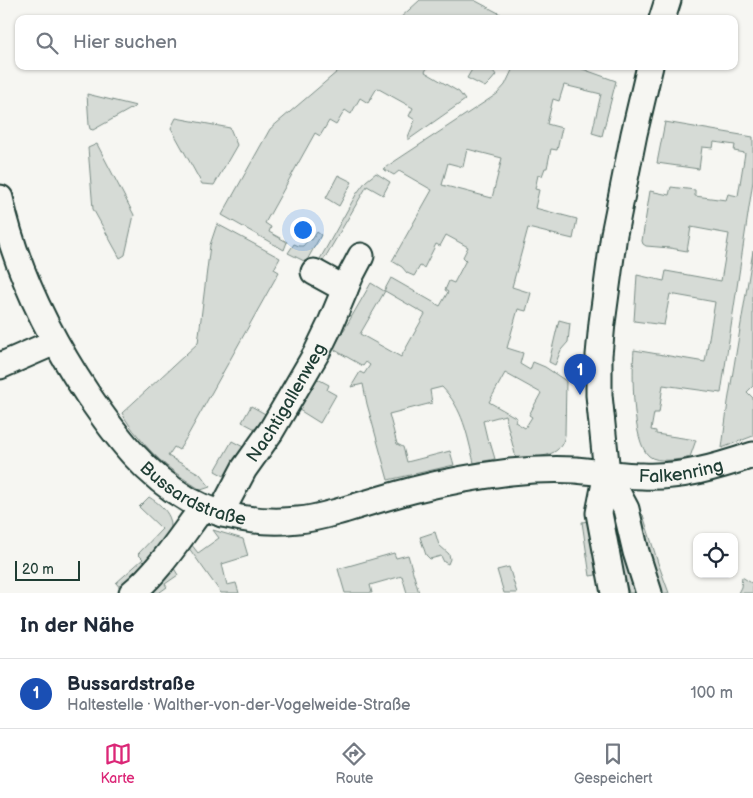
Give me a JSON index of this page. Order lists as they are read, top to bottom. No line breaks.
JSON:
{"streets":{"street":["Nachtigallenweg","Falkenring","Bussardstraße"]},"crossings":[["Nachtigallenweg","Bussardstraße"],["Falkenring","Bussardstraße"]],"scale_bar":"20 m","page":{"search":"Hier suchen","pins":"1","scale":"20 m","heading":"In der Nähe","list":[{"mark":"1","name":"Bussardstraße","note":"Haltestelle · Walther-von-der-Vogelweide-Straße","value":"100 m"}],"nav":["Karte","Route","Gespeichert"]}}
